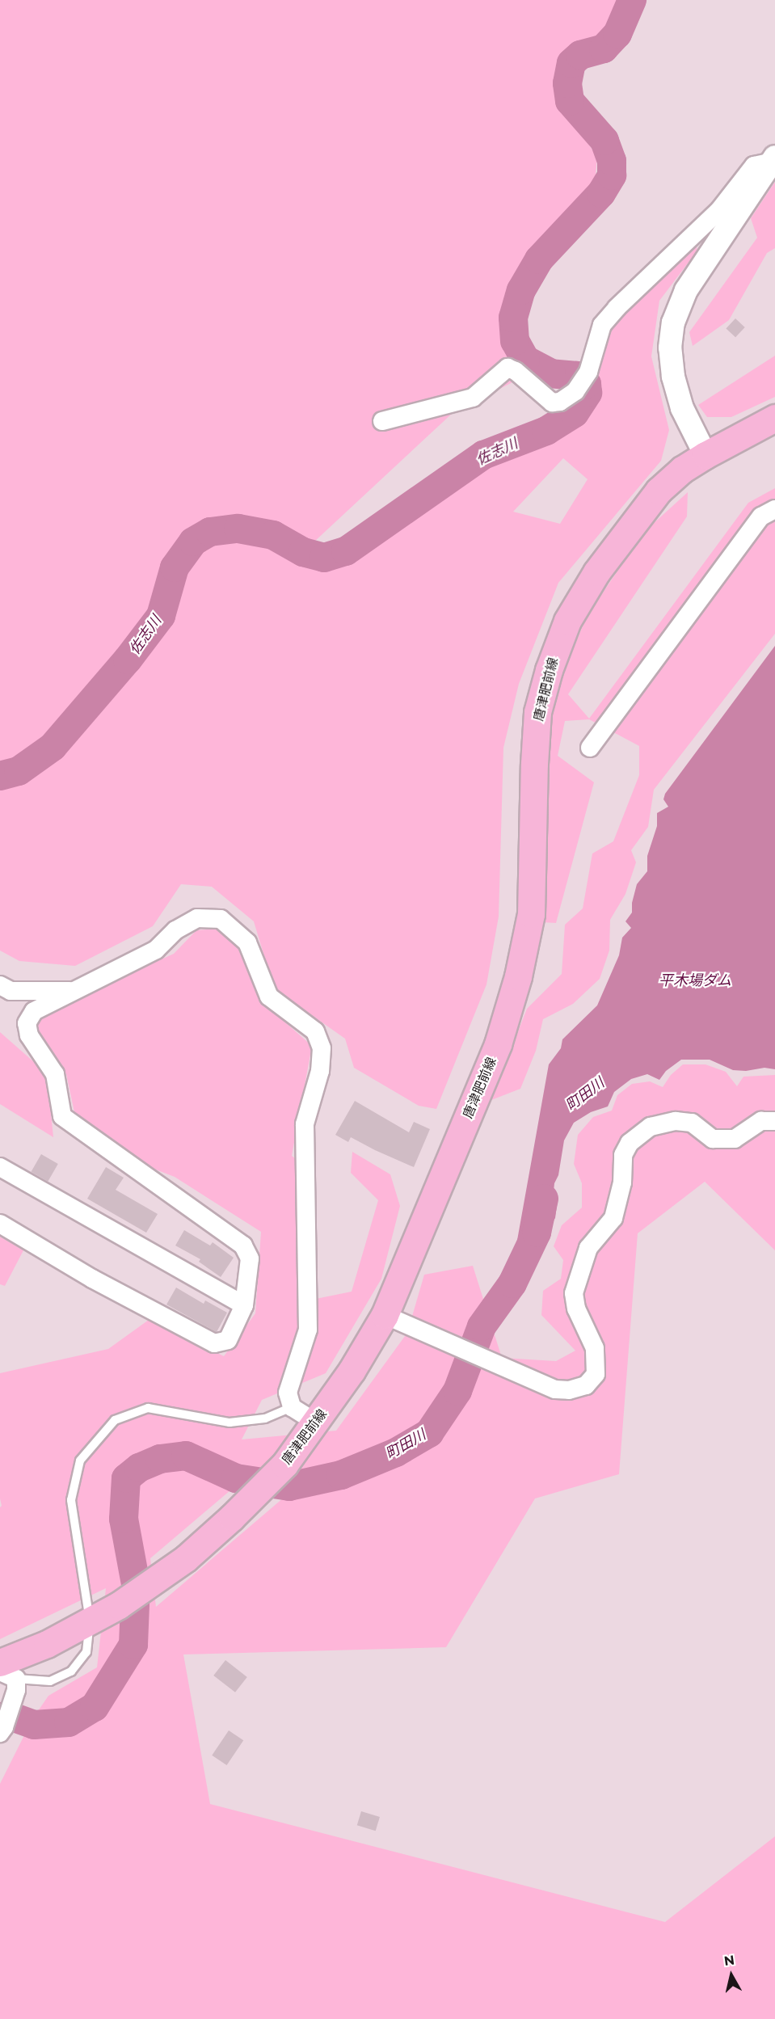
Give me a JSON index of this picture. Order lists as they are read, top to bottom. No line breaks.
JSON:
{"streets":{"main road":["唐津肥前線"]},"water":["佐志川","平木場ダム","町田川"],"north":"top"}
